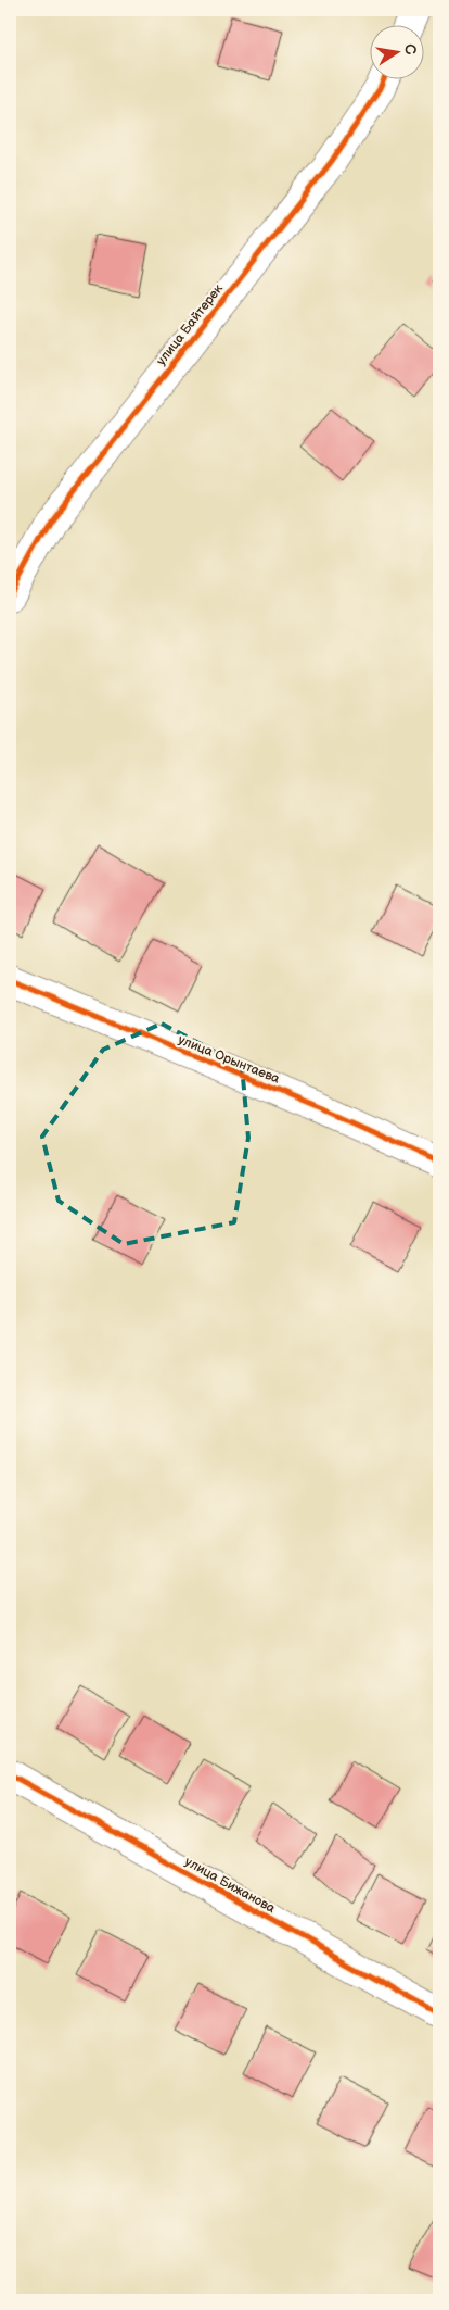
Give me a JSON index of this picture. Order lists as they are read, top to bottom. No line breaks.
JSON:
{"streets":{"street":["улица Байтерек","улица Орынтаева","улица Бижанова"]},"north":"right"}
